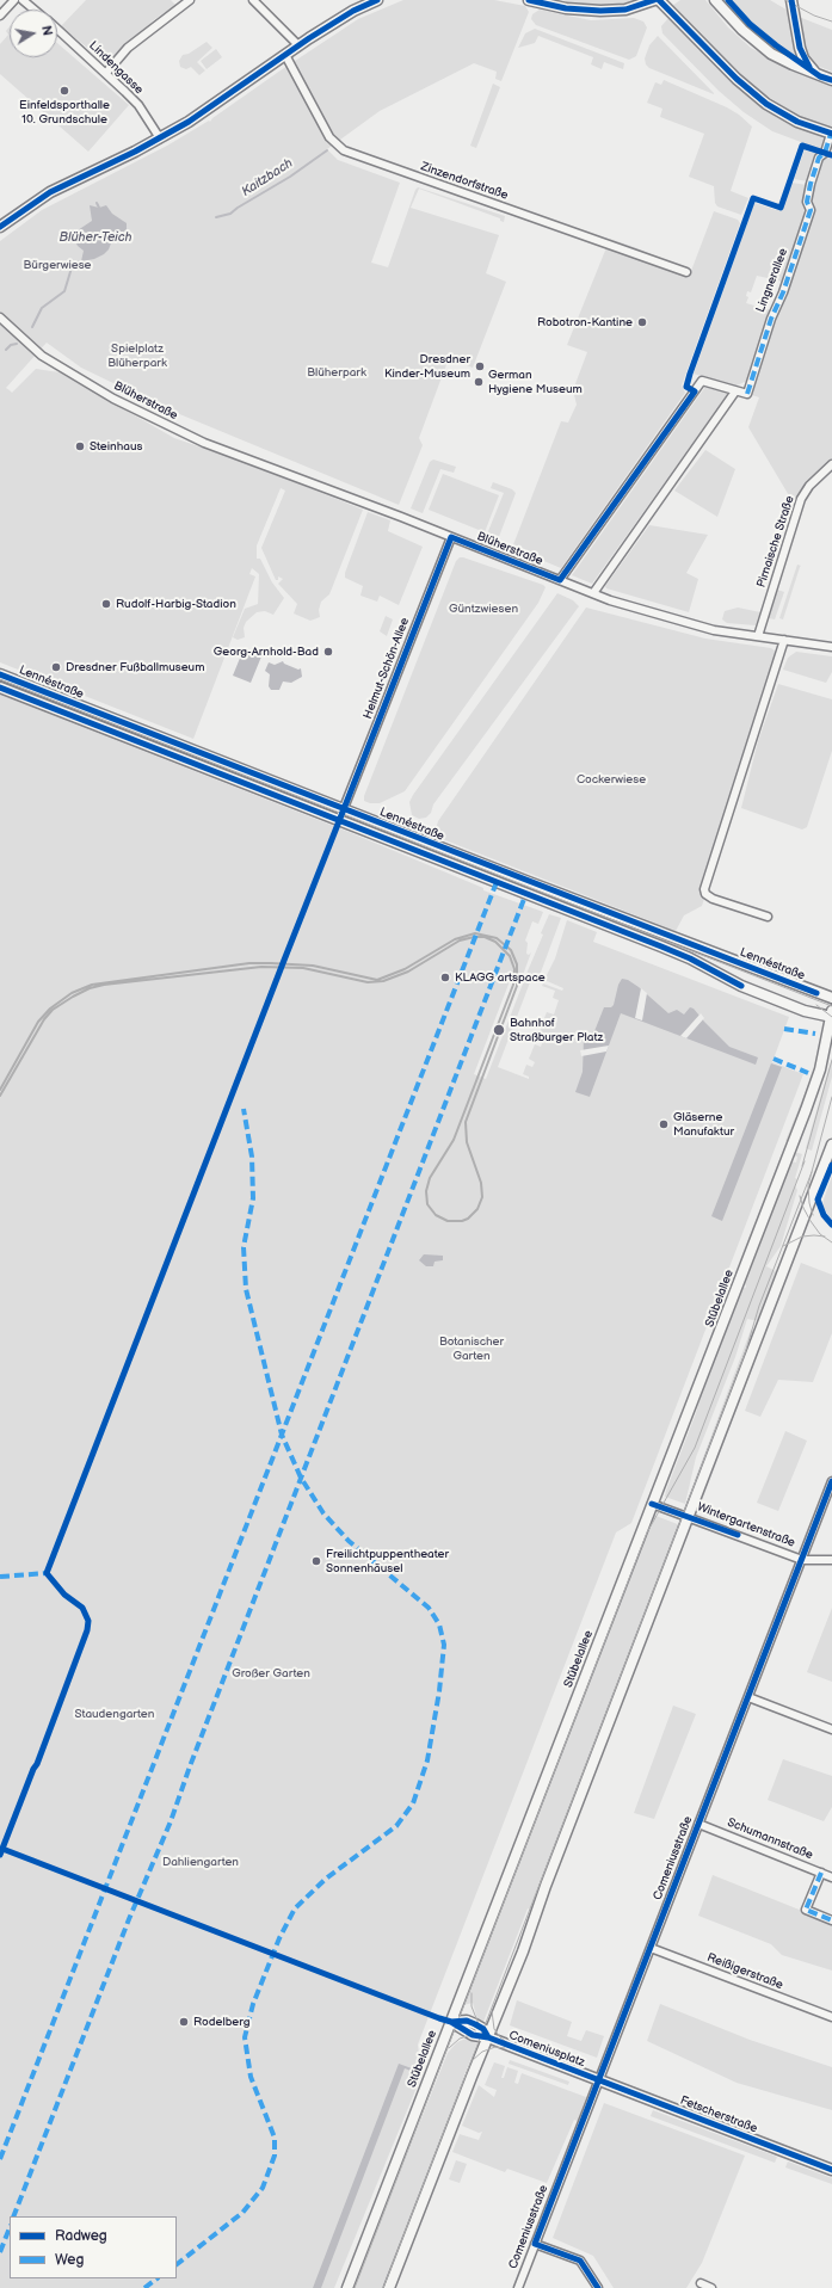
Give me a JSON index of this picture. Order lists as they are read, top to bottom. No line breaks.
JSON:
{"streets":{"main road":["Lennéstraße","Stübelallee","Comeniusplatz","Fetscherstraße"],"street":["Lindengasse","Zinzendorfstraße","Lingnerallee","Blüherstraße","Pirnaische Straße","Helmut-Schön-Allee","Wintergartenstraße","Schumannstraße","Comeniusstraße","Reißigerstraße"]},"crossings":[["Blüherstraße","Pirnaische Straße"],["Blüherstraße","Helmut-Schön-Allee"],["Helmut-Schön-Allee","Lennéstraße"],["Lennéstraße","Stübelallee"],["Stübelallee","Wintergartenstraße"],["Stübelallee","Comeniusplatz"],["Wintergartenstraße","Comeniusstraße"],["Schumannstraße","Comeniusstraße"],["Comeniusstraße","Reißigerstraße"],["Comeniusstraße","Comeniusplatz"],["Comeniusstraße","Fetscherstraße"],["Comeniusplatz","Fetscherstraße"]],"water":["Kaitzbach","Blüher-Teich"],"parks":["Bürgerwiese","Spielplatz Blüherpark","Blüherpark","Güntzwiesen","Cockerwiese","Botanischer Garten","Großer Garten","Staudengarten","Dahliengarten"],"places":["Einfeldsporthalle 10. Grundschule","Robotron-Kantine","Dresdner Kinder-Museum","German Hygiene Museum","Steinhaus","Rudolf-Harbig-Stadion","Georg-Arnhold-Bad","Dresdner Fußballmuseum","KLAGG artspace","Bahnhof Straßburger Platz","Gläserne Manufaktur","Freilichtpuppentheater Sonnenhäusel","Rodelberg"],"legend":["Radweg","Weg"],"north":"right"}
